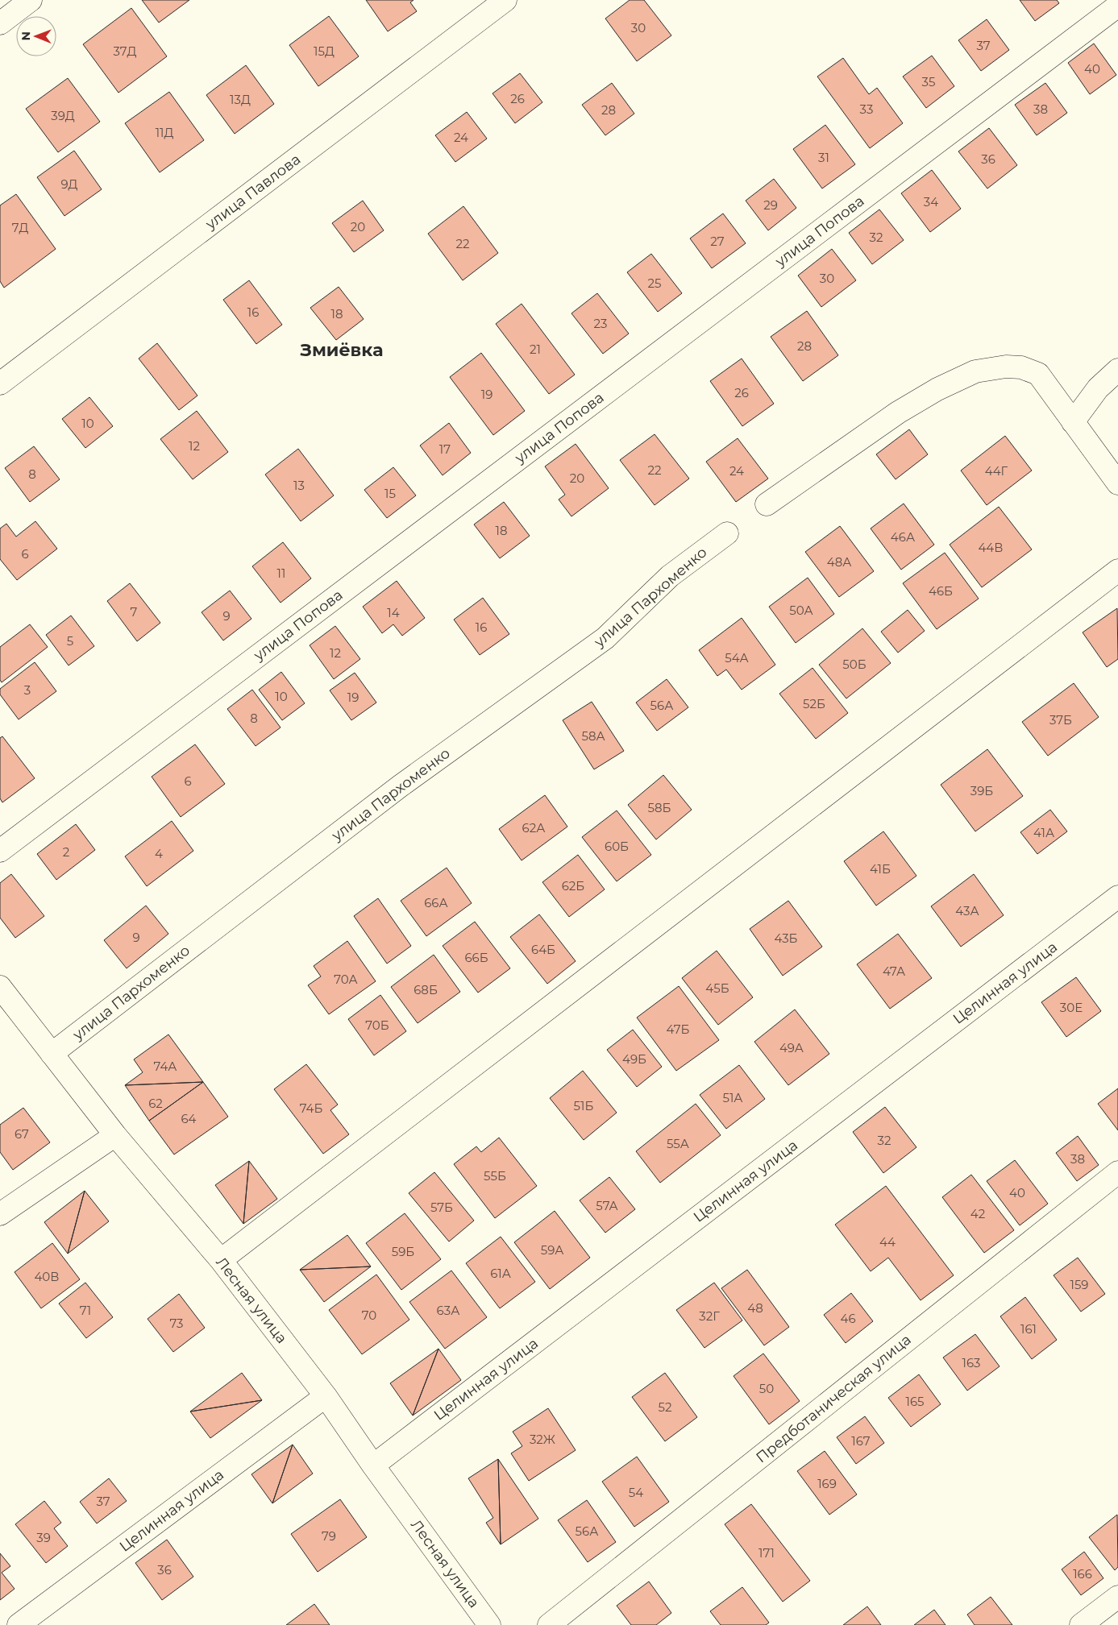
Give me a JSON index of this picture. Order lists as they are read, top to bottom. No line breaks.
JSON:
{"streets":{"street":["улица Павлова","улица Попова","улица Пархоменко","Целинная улица","Лесная улица","Предботаническая улица"]},"crossings":[["улица Пархоменко","Лесная улица"],["Целинная улица","Лесная улица"]],"districts":["Змиёвка"],"house_numbers":["30","37","37Д","15Д","40","35","26","13Д","33","38","28","39Д","11Д","24","31","36","9Д","34","29","20","7Д","32","27","22","30","25","16","18","23","28","21","26","19","10","12","17","22","24","44Г","8","20","13","15","18","46А","44В","6","48А","11","46Б","50А","7","14","9","16","5","12","54А","50Б","3","10","19","52Б","56А","8","37Б","58А","6","39Б","58Б","62А","41А","60Б","2","4","41Б","62Б","66А","43А","9","43Б","64Б","66Б","47А","70А","45Б","68Б","30Е","70Б","47Б","49А","49Б","74А","51А","62","51Б","74Б","64","67","32","55А","38","55Б","40","57А","57Б","42","44","59А","59Б","61А","40В","159","48","71","63А","70","32Г","46","73","161","163","50","165","52","32Ж","167","169","54","37","56А","79","39","171","36","166"],"north":"left"}
